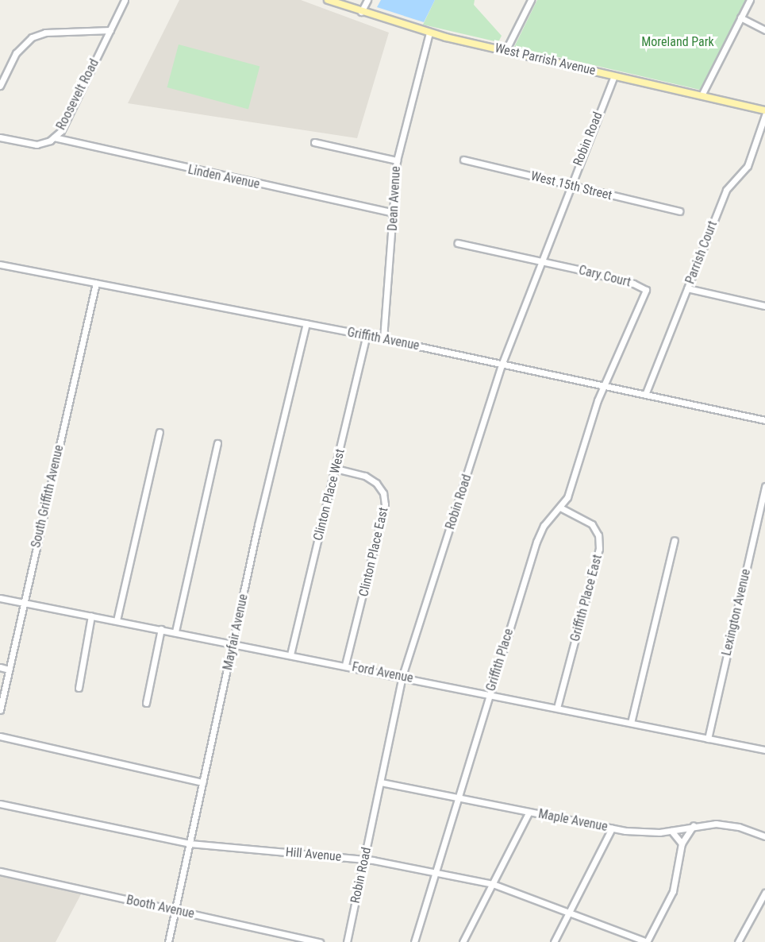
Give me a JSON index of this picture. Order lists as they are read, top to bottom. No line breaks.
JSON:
{"streets":{"main road":["West Parrish Avenue"],"street":["Roosevelt Road","Robin Road","Linden Avenue","West 15th Street","Dean Avenue","Parrish Court","Cary Court","Griffith Avenue","Clinton Place West","South Griffith Avenue","Clinton Place East","Griffith Place East","Lexington Avenue","Mayfair Avenue","Griffith Place","Ford Avenue","Maple Avenue","Hill Avenue","Booth Avenue"]},"crossings":[["West Parrish Avenue","Robin Road"],["West Parrish Avenue","Dean Avenue"],["Roosevelt Road","Linden Avenue"],["Robin Road","West 15th Street"],["Robin Road","Cary Court"],["Robin Road","Griffith Avenue"],["Robin Road","Ford Avenue"],["Robin Road","Maple Avenue"],["Robin Road","Hill Avenue"],["Linden Avenue","Dean Avenue"],["Dean Avenue","Griffith Avenue"],["Parrish Court","Griffith Avenue"],["Cary Court","Griffith Avenue"],["Cary Court","Griffith Place"],["Griffith Avenue","Clinton Place West"],["Griffith Avenue","South Griffith Avenue"],["Griffith Avenue","Mayfair Avenue"],["Griffith Avenue","Griffith Place"],["Clinton Place West","Clinton Place East"],["Clinton Place West","Ford Avenue"],["South Griffith Avenue","Ford Avenue"],["Clinton Place East","Ford Avenue"],["Griffith Place East","Griffith Place"],["Griffith Place East","Ford Avenue"],["Lexington Avenue","Ford Avenue"],["Mayfair Avenue","Ford Avenue"],["Mayfair Avenue","Hill Avenue"],["Mayfair Avenue","Booth Avenue"],["Griffith Place","Ford Avenue"],["Griffith Place","Maple Avenue"],["Griffith Place","Hill Avenue"]],"parks":["Moreland Park"]}
